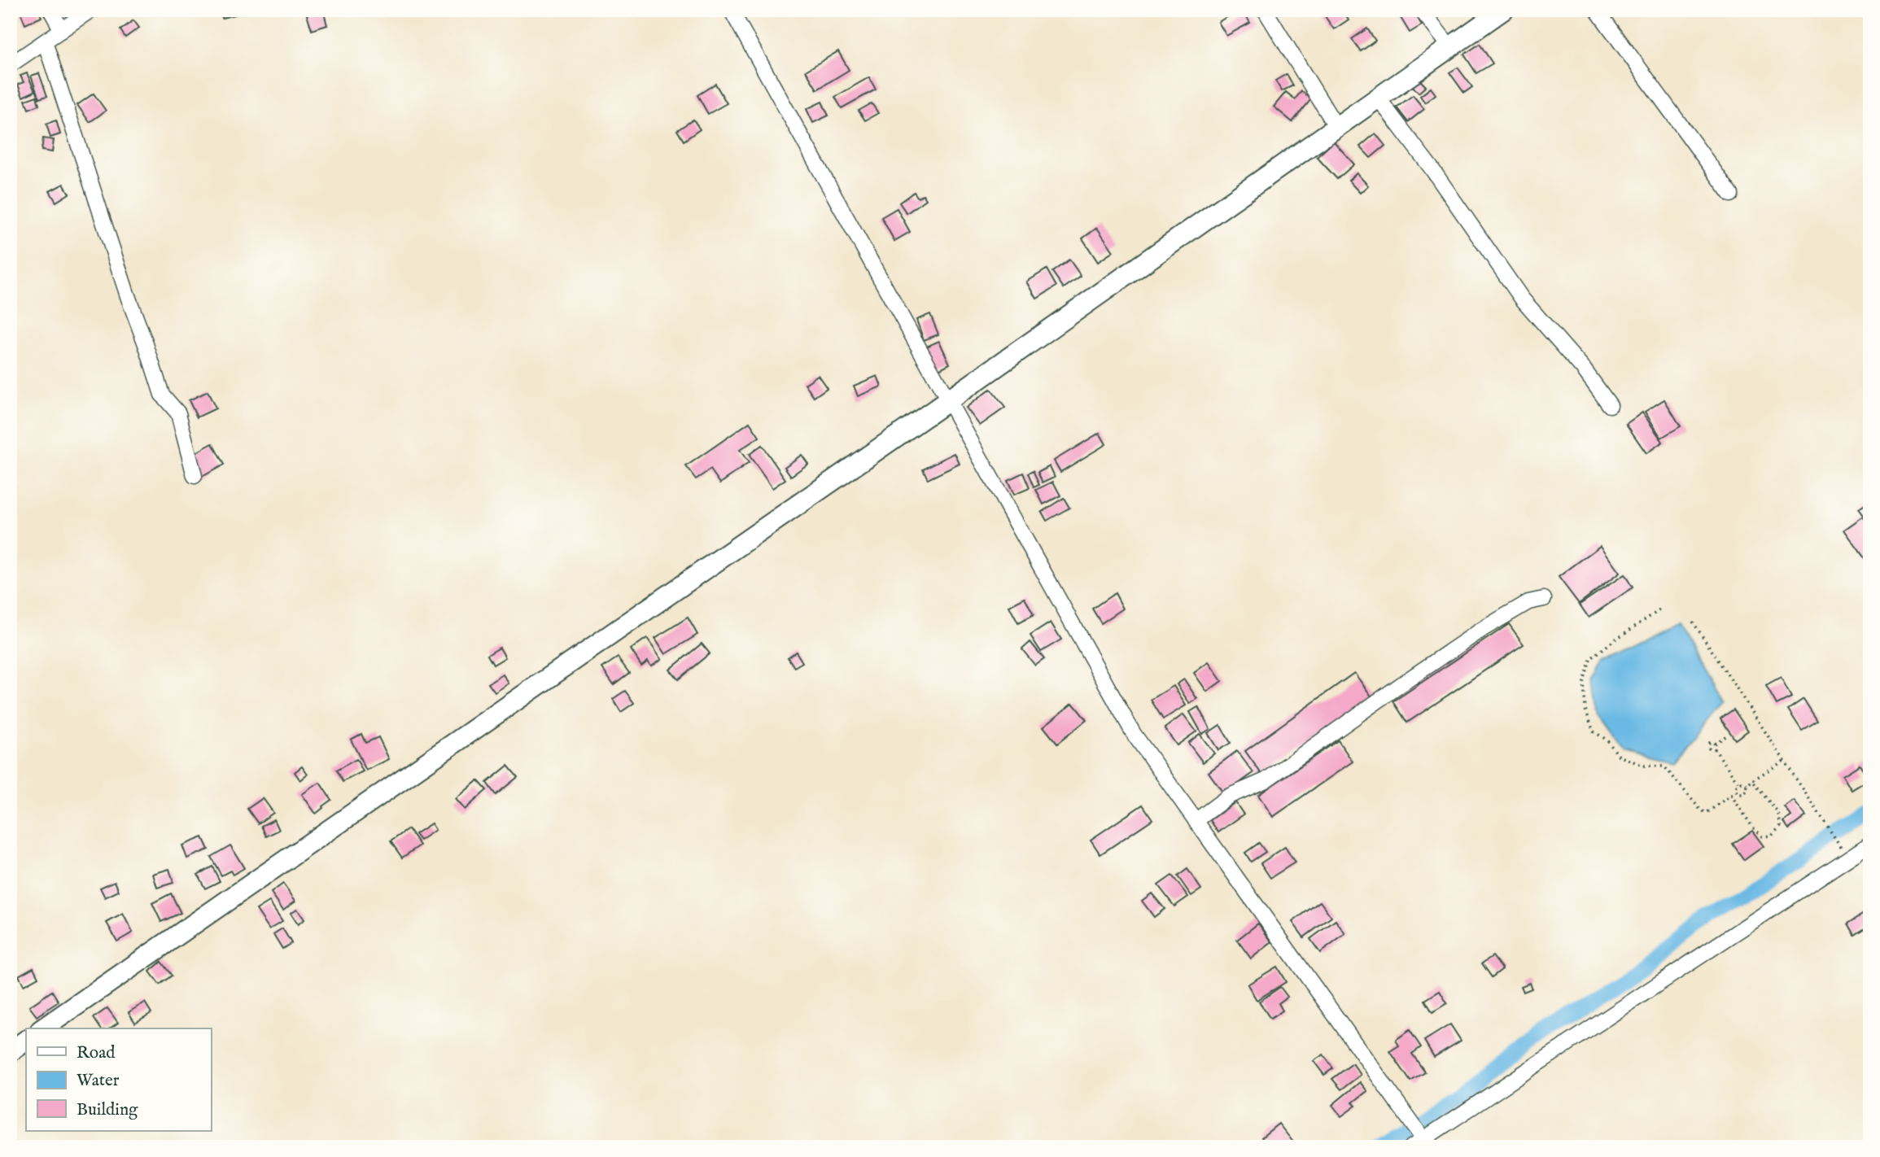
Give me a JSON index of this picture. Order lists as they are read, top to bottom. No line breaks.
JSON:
{"legend":["Road","Water","Building"]}
